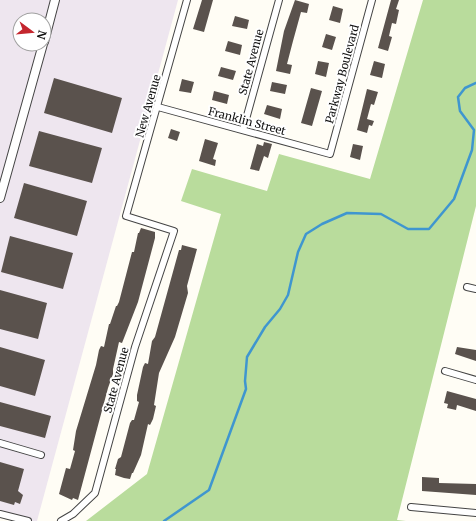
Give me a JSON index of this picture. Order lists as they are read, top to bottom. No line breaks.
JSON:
{"streets":{"street":["State Avenue","Parkway Boulevard","New Avenue","Franklin Street"]},"crossings":[["State Avenue","New Avenue"],["State Avenue","Franklin Street"],["Parkway Boulevard","Franklin Street"],["New Avenue","Franklin Street"]],"north":"right"}
